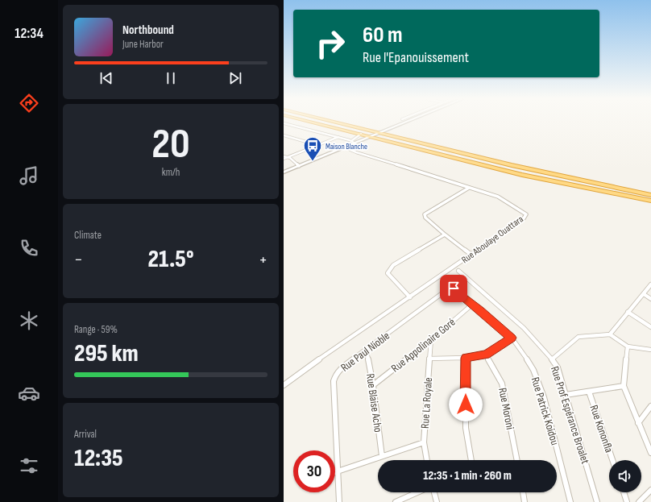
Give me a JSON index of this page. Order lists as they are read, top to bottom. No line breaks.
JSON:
{"streets":{"street":["Rue Aboulaye Ouattara","Rue Appolinaire Goré","Rue Paul Nioble","Rue Blaise Acho","Rue La Royale","Rue Moroni","Rue Patrick Koidou","Rue Prof Espérance Broalet","Rue Kononfla"]},"crossings":[["Rue Appolinaire Goré","Rue Paul Nioble"],["Rue Appolinaire Goré","Rue Blaise Acho"],["Rue Appolinaire Goré","Rue La Royale"],["Rue Appolinaire Goré","Rue Patrick Koidou"],["Rue Paul Nioble","Rue Blaise Acho"],["Rue Paul Nioble","Rue Patrick Koidou"]],"places":{"bus stop":["Maison Blanche"]},"page":{"tabs":"12:34","turn":["60 m","Rue l'Epanouissement"],"song":["Northbound","June Harbor"],"tile":[["20","km/h"],"Climate",["Range · 59%","295 km"],["Arrival","12:35"]],"heat":["−","21.5°","+"],"limit":"30","trip":"12:35 · 1 min · 260 m"}}
